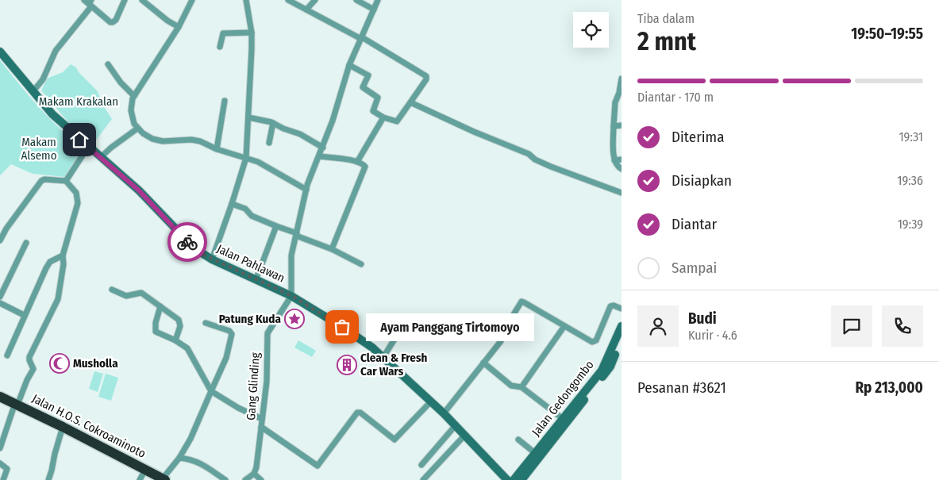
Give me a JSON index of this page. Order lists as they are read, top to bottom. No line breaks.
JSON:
{"streets":{"highway":["Jalan H.O.S. Cokroaminoto"],"main road":["Jalan Pahlawan","Jalan Gedongombo"],"street":["Gang Glinding"]},"crossings":[["Jalan Pahlawan","Gang Glinding"]],"parks":["Makam Krakalan","Makam Alsemo"],"places":{"place":["Patung Kuda"],"other":["Ayam Panggang Tirtomoyo"],"mosque":["Musholla"],"building":["Clean & Fresh Car Wars"]},"page":{"heading":["2 mnt","Tiba dalam","19:50–19:55"],"panel":["Budi","Kurir · 4.6","Pesanan #3621","Rp 213,000"],"bar":"Diantar · 170 m","list":[["Diterima","19:31"],["Disiapkan","19:36"],["Diantar","19:39"],"Sampai"],"bubble":"Ayam Panggang Tirtomoyo"}}
